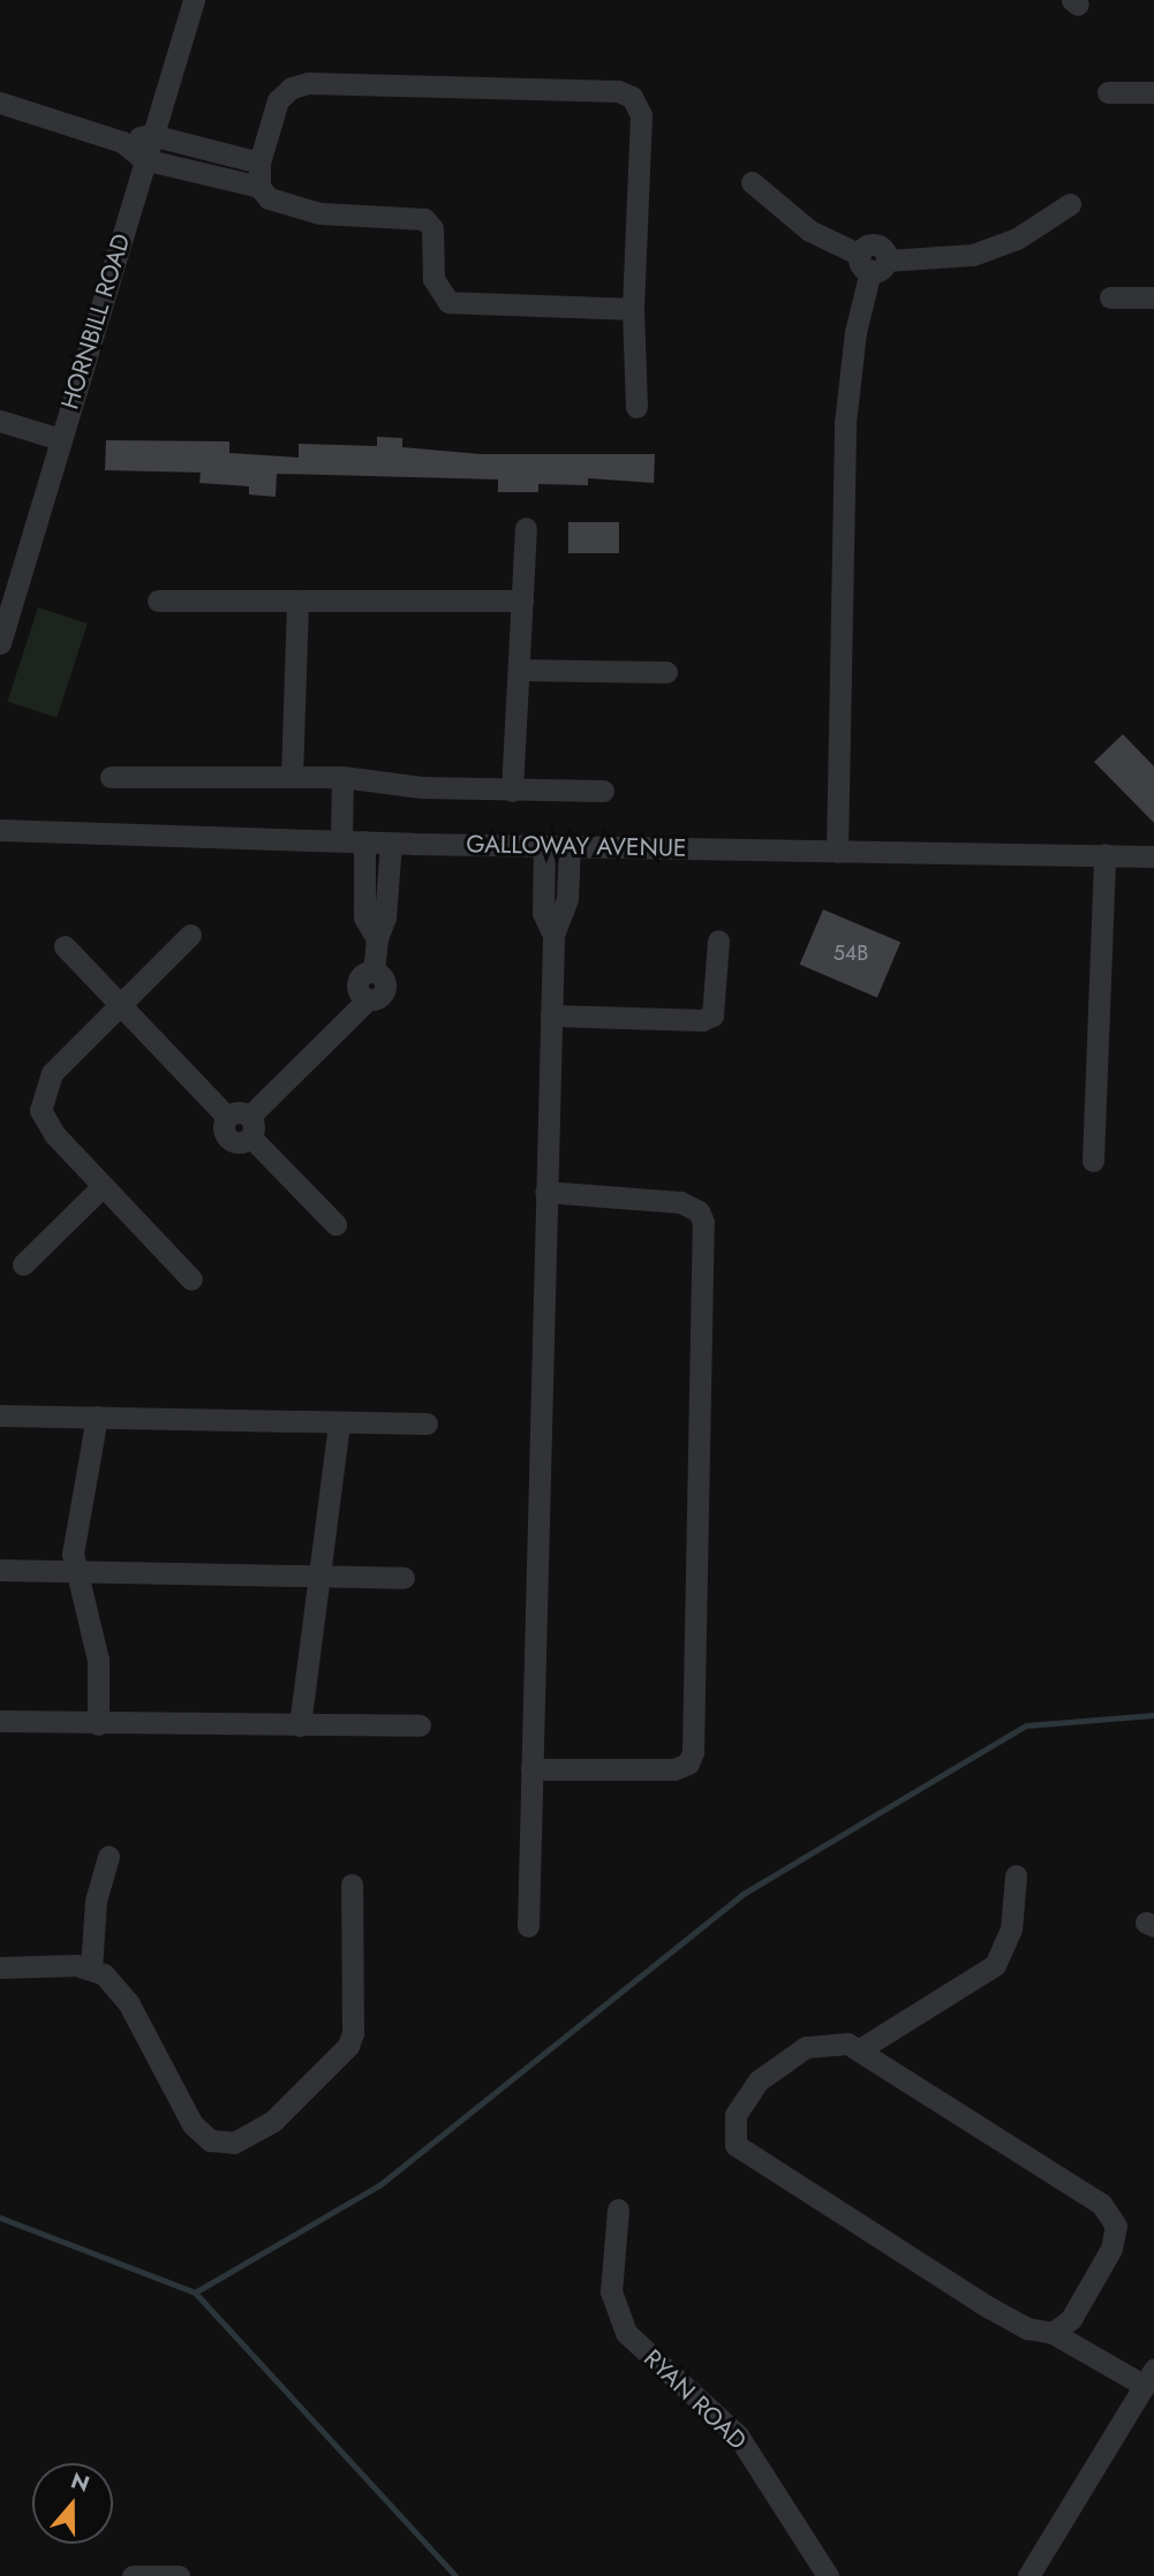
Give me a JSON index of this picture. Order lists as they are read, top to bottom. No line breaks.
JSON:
{"streets":{"street":["HORNBILL ROAD","GALLOWAY AVENUE","RYAN ROAD"]},"house_numbers":["54B"],"north":"top"}
